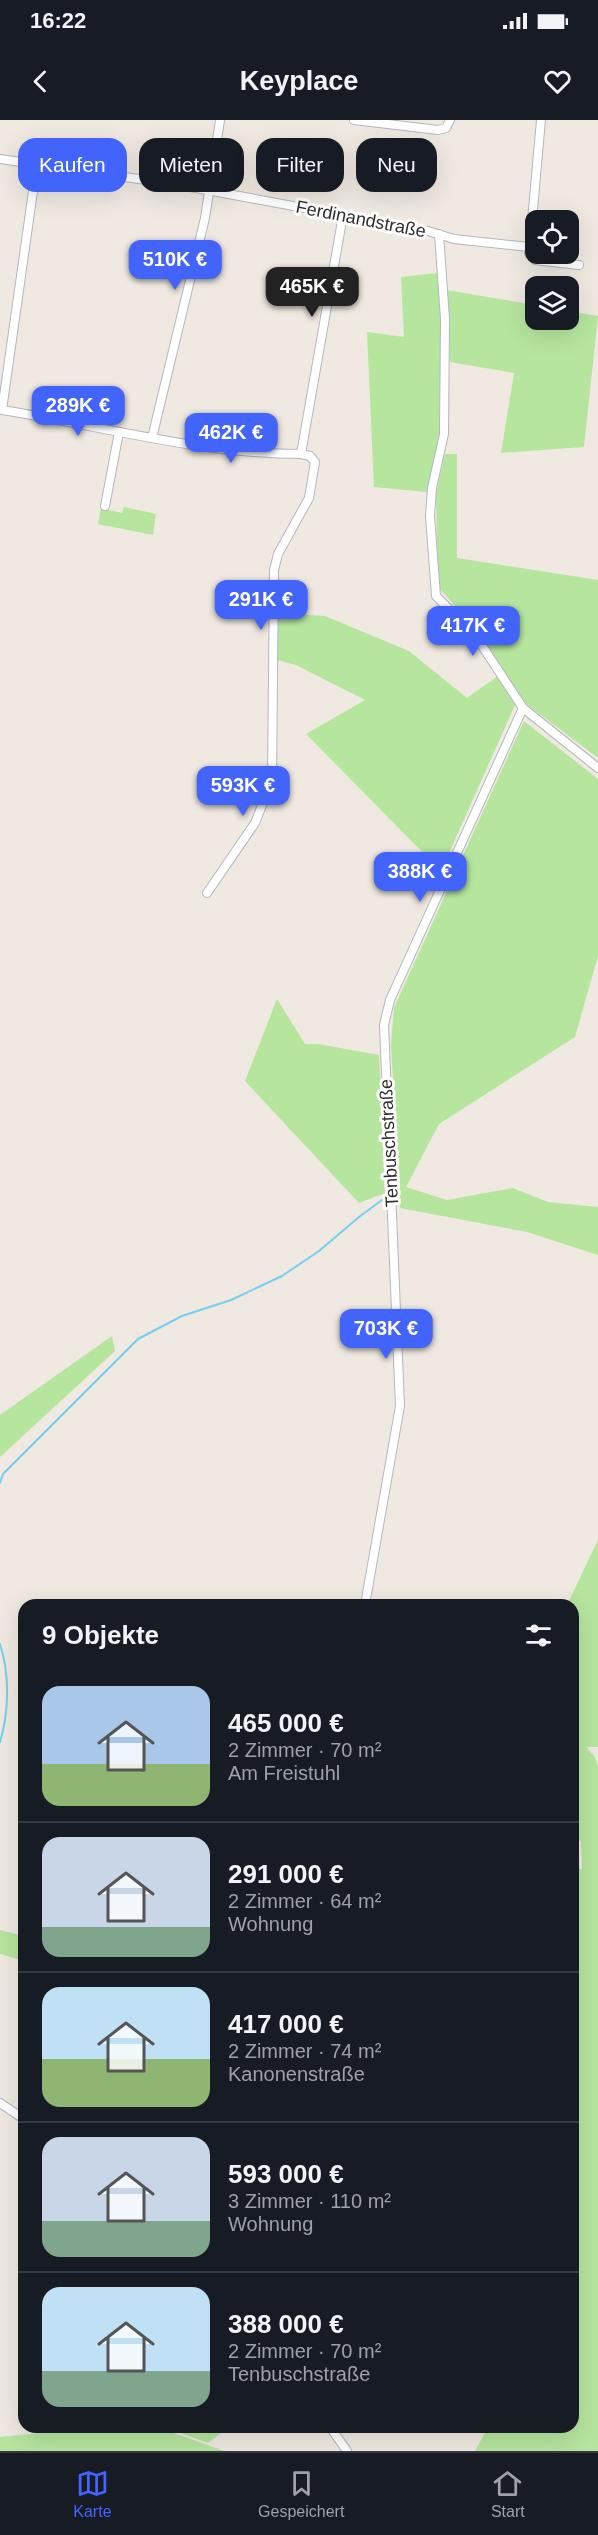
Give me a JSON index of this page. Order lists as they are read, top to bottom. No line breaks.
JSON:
{"streets":{"street":["Ferdinandstraße","Tenbuschstraße"]},"crossings":[["Ferdinandstraße","Tenbuschstraße"]],"page":{"status":"16:22","header":"Keyplace","chip":["Kaufen","Mieten","Filter","Neu"],"price":["510K €","465K €","289K €","462K €","291K €","417K €","593K €","388K €","703K €"],"heading":"9 Objekte","list":[{"name":"465 000 €","note":"2 Zimmer · 70 m² · Am Freistuhl"},{"name":"291 000 €","note":"2 Zimmer · 64 m² · Wohnung"},{"name":"417 000 €","note":"2 Zimmer · 74 m² · Kanonenstraße"},{"name":"593 000 €","note":"3 Zimmer · 110 m² · Wohnung"},{"name":"388 000 €","note":"2 Zimmer · 70 m² · Tenbuschstraße"}],"tabs":["Karte","Gespeichert","Start"]}}
